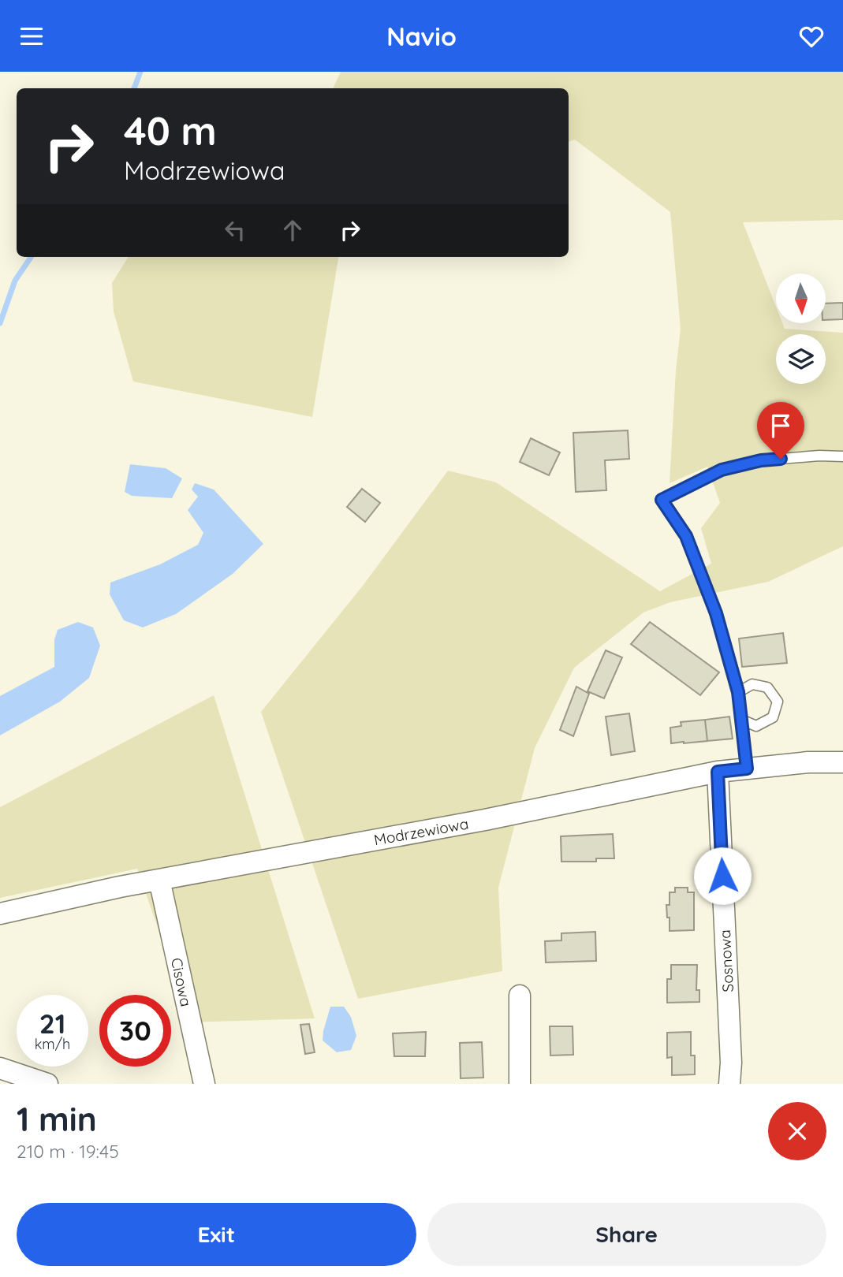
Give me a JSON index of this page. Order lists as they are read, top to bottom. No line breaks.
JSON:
{"streets":{"street":["Modrzewiowa","Sosnowa","Cisowa"]},"crossings":[["Modrzewiowa","Sosnowa"],["Modrzewiowa","Cisowa"]],"north":"bottom","page":{"header":"Navio","turn":["40 m","Modrzewiowa"],"speed":"21 km/h","limit":"30","heading":["1 min","210 m · 19:45"],"buttons":["Exit","Share"]}}
